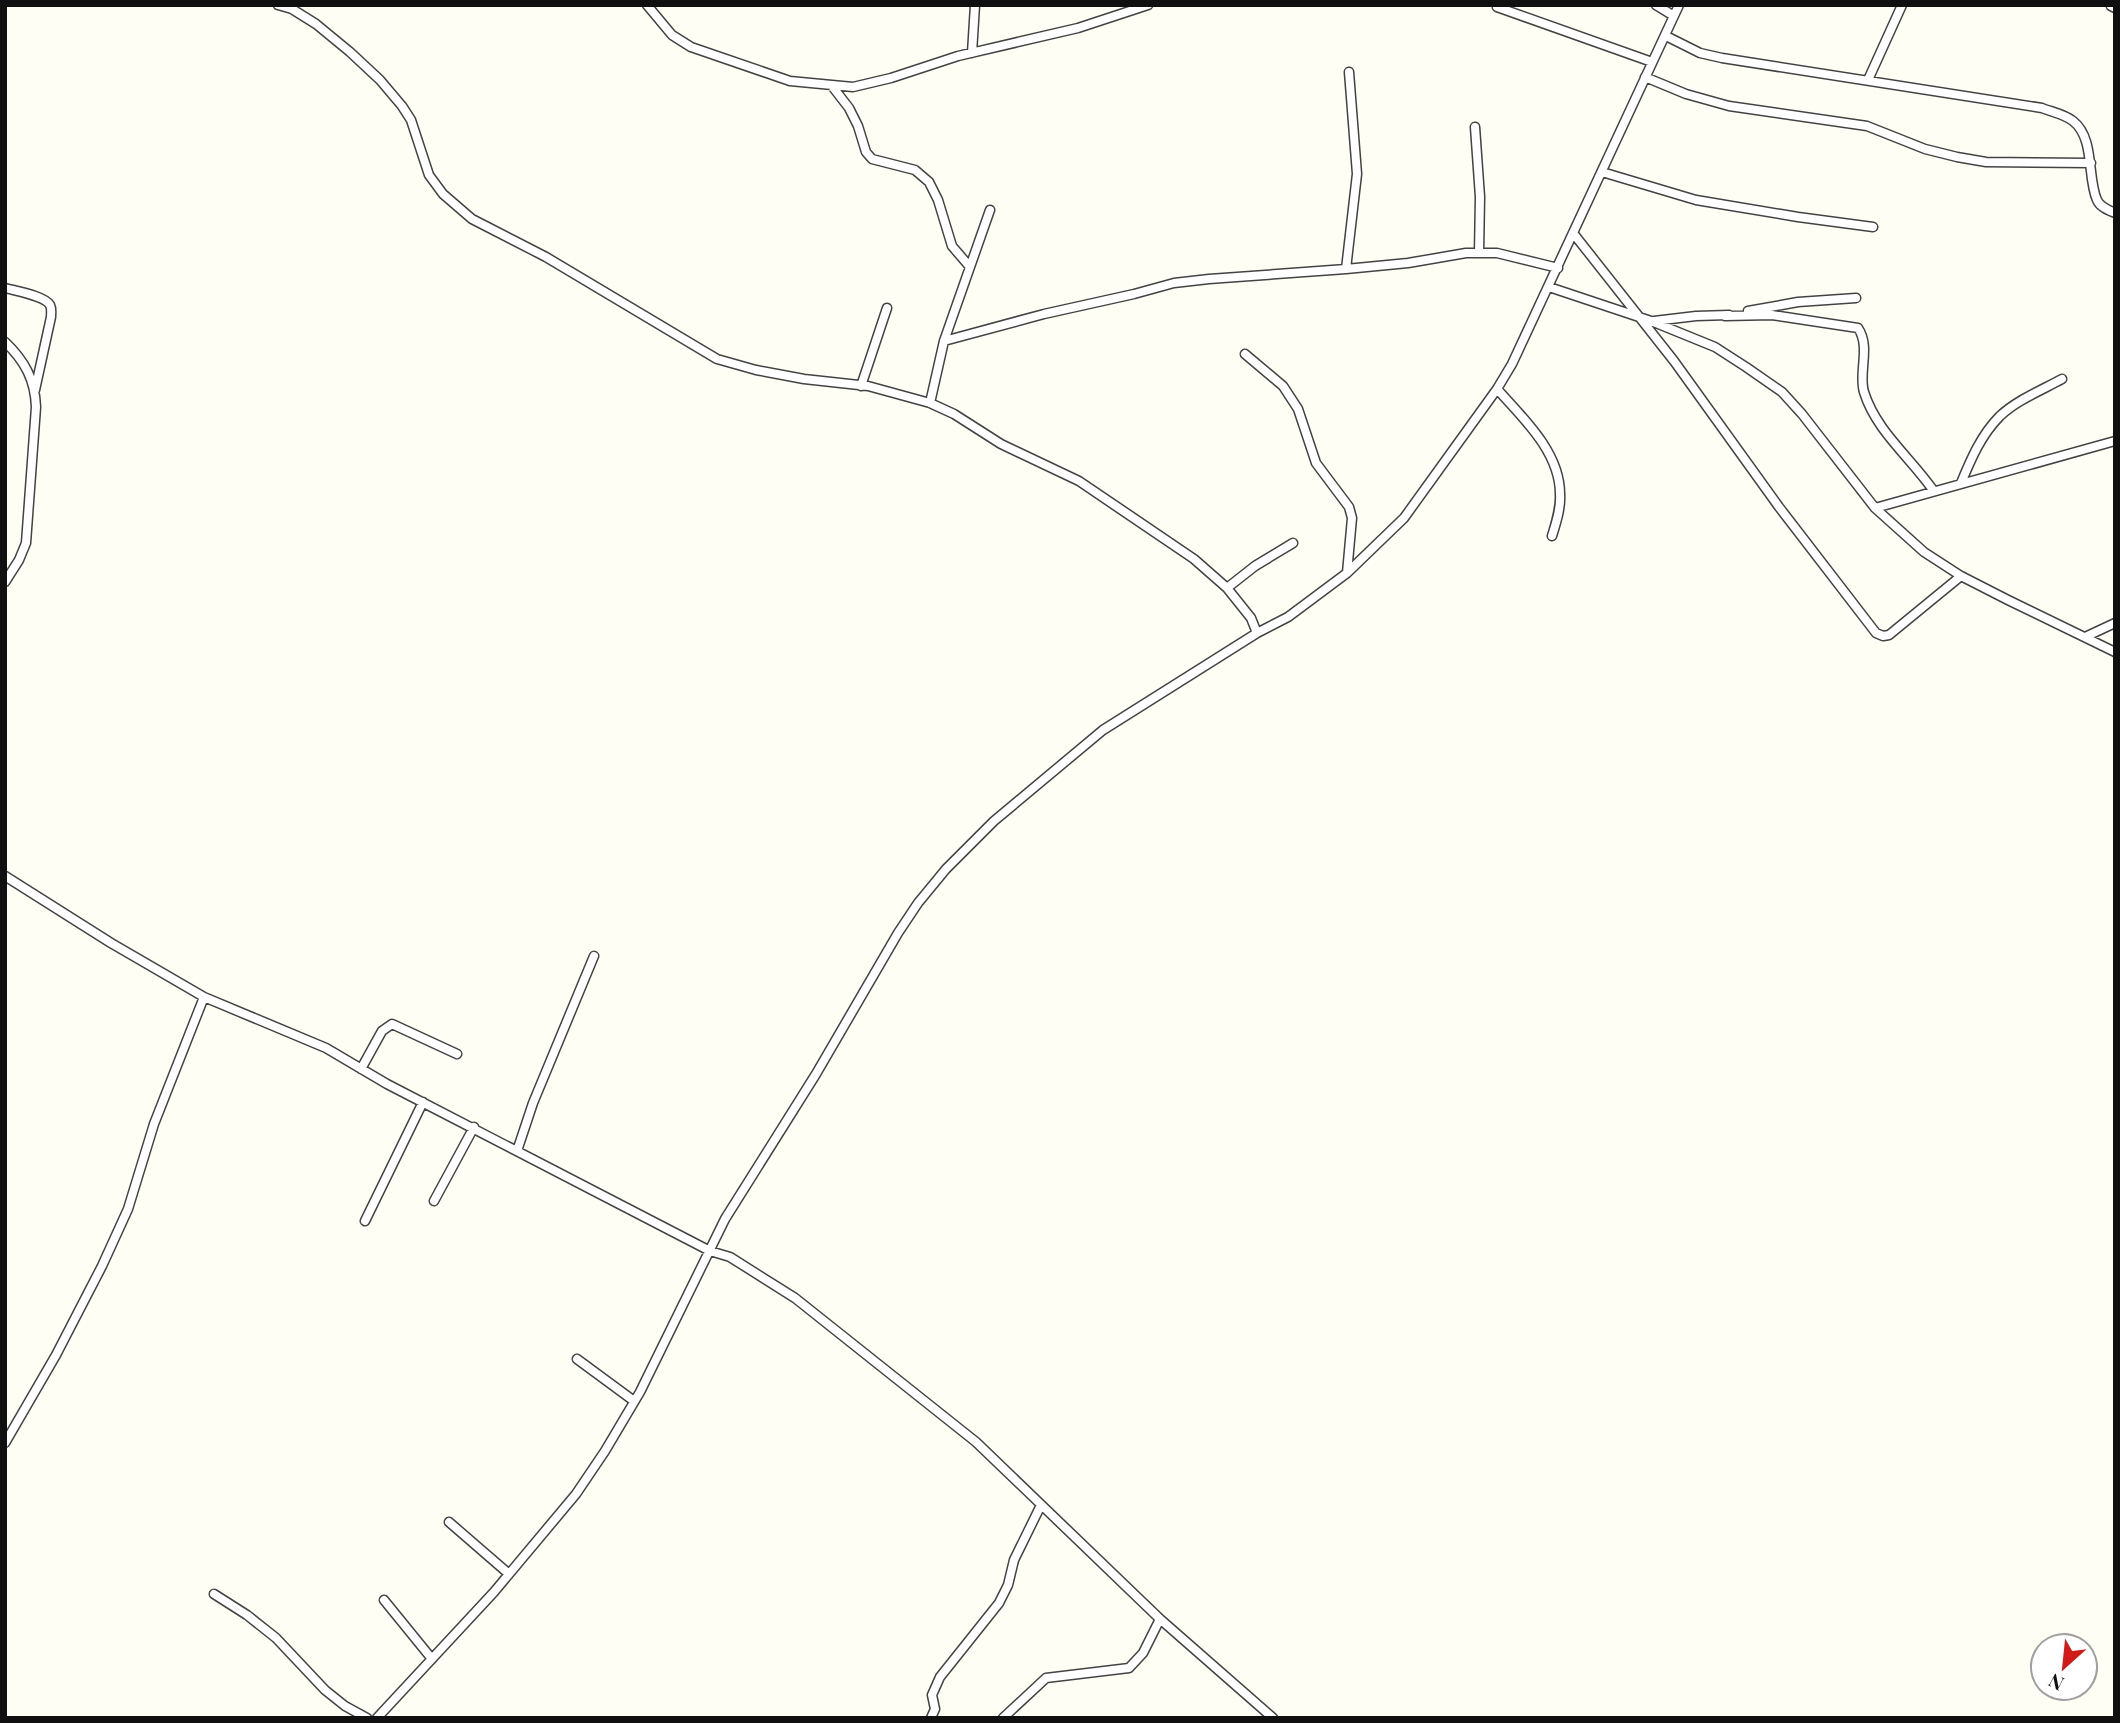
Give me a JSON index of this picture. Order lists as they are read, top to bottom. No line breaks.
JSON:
{"north":"bottom left"}
